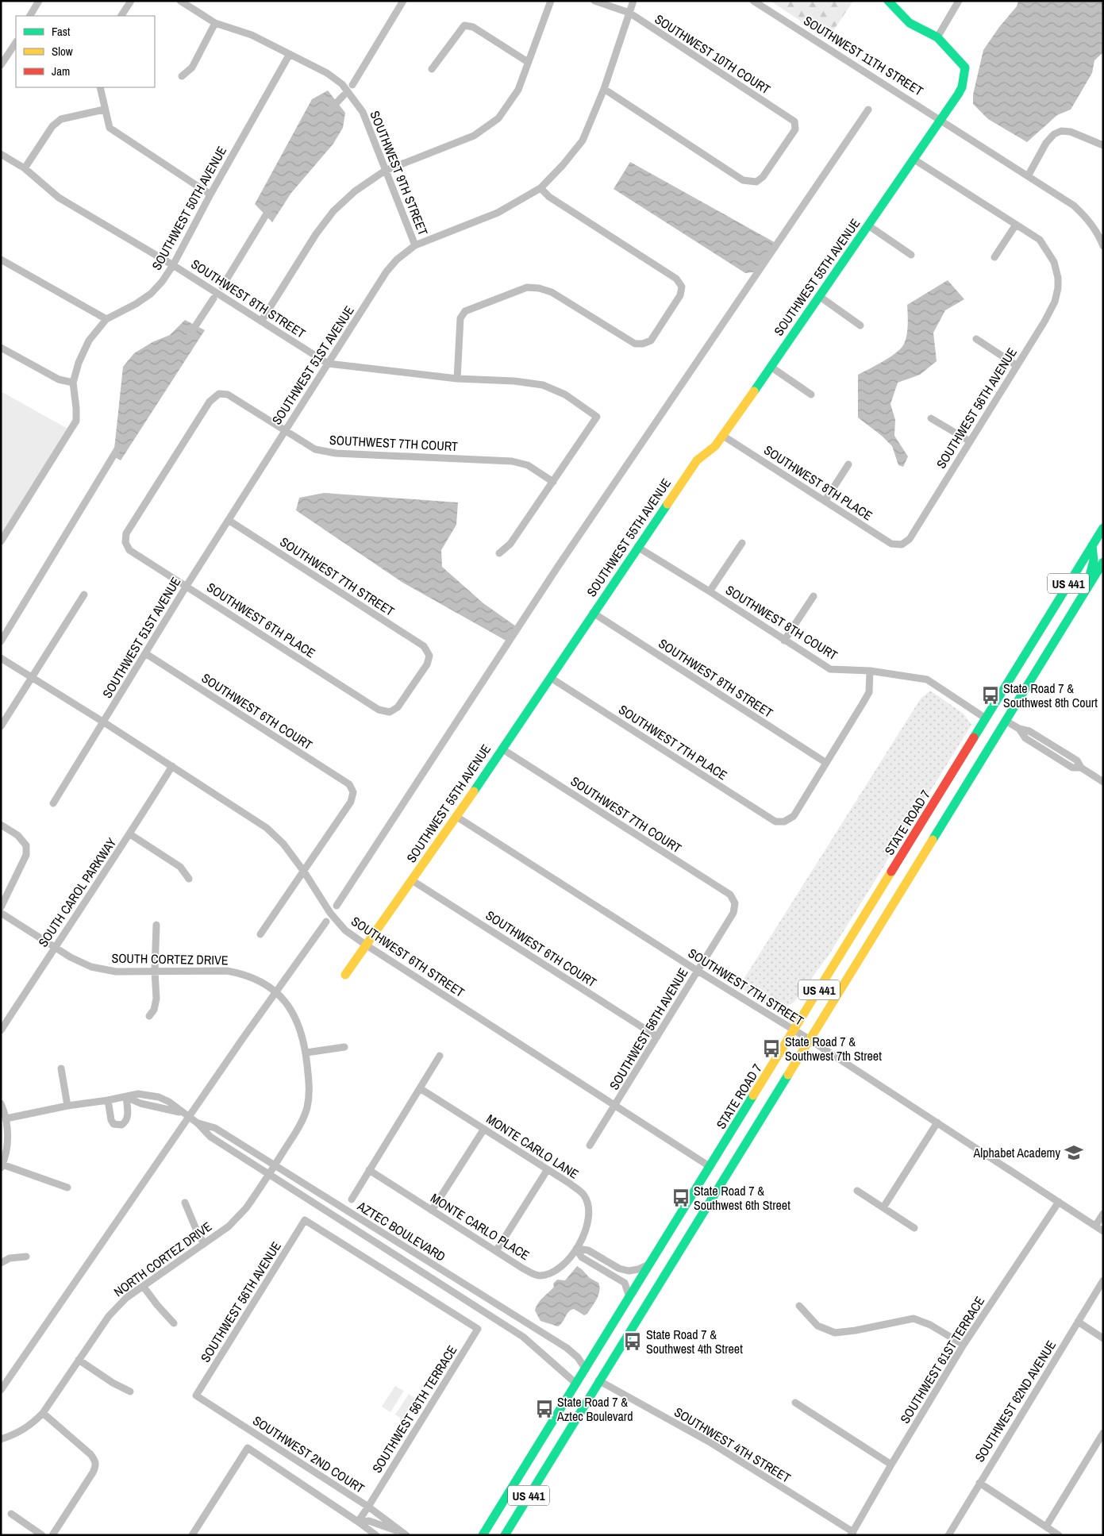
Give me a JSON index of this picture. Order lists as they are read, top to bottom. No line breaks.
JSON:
{"streets":{"main road":["SOUTHWEST 55TH AVENUE","US 441","STATE ROAD 7"],"street":["SOUTHWEST 10TH COURT","SOUTHWEST 11TH STREET","SOUTHWEST 9TH STREET","SOUTHWEST 50TH AVENUE","SOUTHWEST 8TH STREET","SOUTHWEST 51ST AVENUE","SOUTHWEST 56TH AVENUE","SOUTHWEST 7TH COURT","SOUTHWEST 8TH PLACE","SOUTHWEST 7TH STREET","SOUTHWEST 6TH PLACE","SOUTHWEST 8TH COURT","SOUTHWEST 6TH COURT","SOUTHWEST 7TH PLACE","SOUTH CAROL PARKWAY","SOUTHWEST 6TH STREET","SOUTH CORTEZ DRIVE","MONTE CARLO LANE","MONTE CARLO PLACE","AZTEC BOULEVARD","NORTH CORTEZ DRIVE","SOUTHWEST 61ST TERRACE","SOUTHWEST 62ND AVENUE","SOUTHWEST 56TH TERRACE","SOUTHWEST 4TH STREET","SOUTHWEST 2ND COURT"]},"crossings":[["SOUTHWEST 10TH COURT","SOUTHWEST 51ST AVENUE"],["SOUTHWEST 11TH STREET","SOUTHWEST 55TH AVENUE"],["SOUTHWEST 9TH STREET","SOUTHWEST 50TH AVENUE"],["SOUTHWEST 9TH STREET","SOUTHWEST 51ST AVENUE"],["SOUTHWEST 50TH AVENUE","SOUTHWEST 8TH STREET"],["SOUTHWEST 55TH AVENUE","SOUTHWEST 8TH STREET"],["SOUTHWEST 55TH AVENUE","SOUTHWEST 7TH COURT"],["SOUTHWEST 55TH AVENUE","SOUTHWEST 8TH PLACE"],["SOUTHWEST 55TH AVENUE","SOUTHWEST 7TH STREET"],["SOUTHWEST 55TH AVENUE","SOUTHWEST 8TH COURT"],["SOUTHWEST 55TH AVENUE","SOUTHWEST 6TH COURT"],["SOUTHWEST 55TH AVENUE","SOUTHWEST 7TH PLACE"],["SOUTHWEST 55TH AVENUE","SOUTHWEST 6TH STREET"],["SOUTHWEST 8TH STREET","SOUTHWEST 51ST AVENUE"],["SOUTHWEST 8TH STREET","SOUTHWEST 7TH COURT"],["SOUTHWEST 8TH STREET","SOUTHWEST 7TH PLACE"],["SOUTHWEST 51ST AVENUE","SOUTHWEST 7TH COURT"],["SOUTHWEST 51ST AVENUE","SOUTHWEST 7TH STREET"],["SOUTHWEST 51ST AVENUE","SOUTHWEST 6TH PLACE"],["SOUTHWEST 51ST AVENUE","SOUTHWEST 6TH COURT"],["SOUTHWEST 51ST AVENUE","SOUTHWEST 6TH STREET"],["SOUTHWEST 56TH AVENUE","SOUTHWEST 7TH COURT"],["SOUTHWEST 56TH AVENUE","SOUTHWEST 8TH PLACE"],["SOUTHWEST 56TH AVENUE","SOUTHWEST 7TH STREET"],["SOUTHWEST 56TH AVENUE","SOUTHWEST 6TH COURT"],["SOUTHWEST 56TH AVENUE","SOUTHWEST 6TH STREET"],["SOUTHWEST 56TH AVENUE","SOUTHWEST 56TH TERRACE"],["SOUTHWEST 56TH AVENUE","SOUTHWEST 2ND COURT"],["SOUTHWEST 7TH COURT","SOUTHWEST 6TH PLACE"],["SOUTHWEST 7TH STREET","US 441"],["SOUTHWEST 7TH STREET","SOUTHWEST 6TH PLACE"],["SOUTHWEST 7TH STREET","STATE ROAD 7"],["SOUTHWEST 7TH STREET","SOUTHWEST 61ST TERRACE"],["US 441","SOUTHWEST 4TH STREET"],["SOUTHWEST 8TH COURT","STATE ROAD 7"],["SOUTHWEST 6TH COURT","SOUTHWEST 6TH STREET"],["STATE ROAD 7","SOUTHWEST 6TH STREET"],["STATE ROAD 7","AZTEC BOULEVARD"],["SOUTH CAROL PARKWAY","SOUTHWEST 6TH STREET"],["SOUTH CAROL PARKWAY","SOUTH CORTEZ DRIVE"],["SOUTH CORTEZ DRIVE","AZTEC BOULEVARD"],["SOUTH CORTEZ DRIVE","NORTH CORTEZ DRIVE"],["MONTE CARLO LANE","MONTE CARLO PLACE"],["AZTEC BOULEVARD","NORTH CORTEZ DRIVE"],["SOUTHWEST 61ST TERRACE","SOUTHWEST 4TH STREET"],["SOUTHWEST 56TH TERRACE","SOUTHWEST 2ND COURT"]],"places":{"bus stop":["State Road 7 & Southwest 8th Court","State Road 7 & Southwest 7th Street","State Road 7 & Southwest 6th Street","State Road 7 & Southwest 4th Street","State Road 7 & Aztec Boulevard"],"school or university":["Alphabet Academy"]},"legend":["Fast","Slow","Jam"]}
